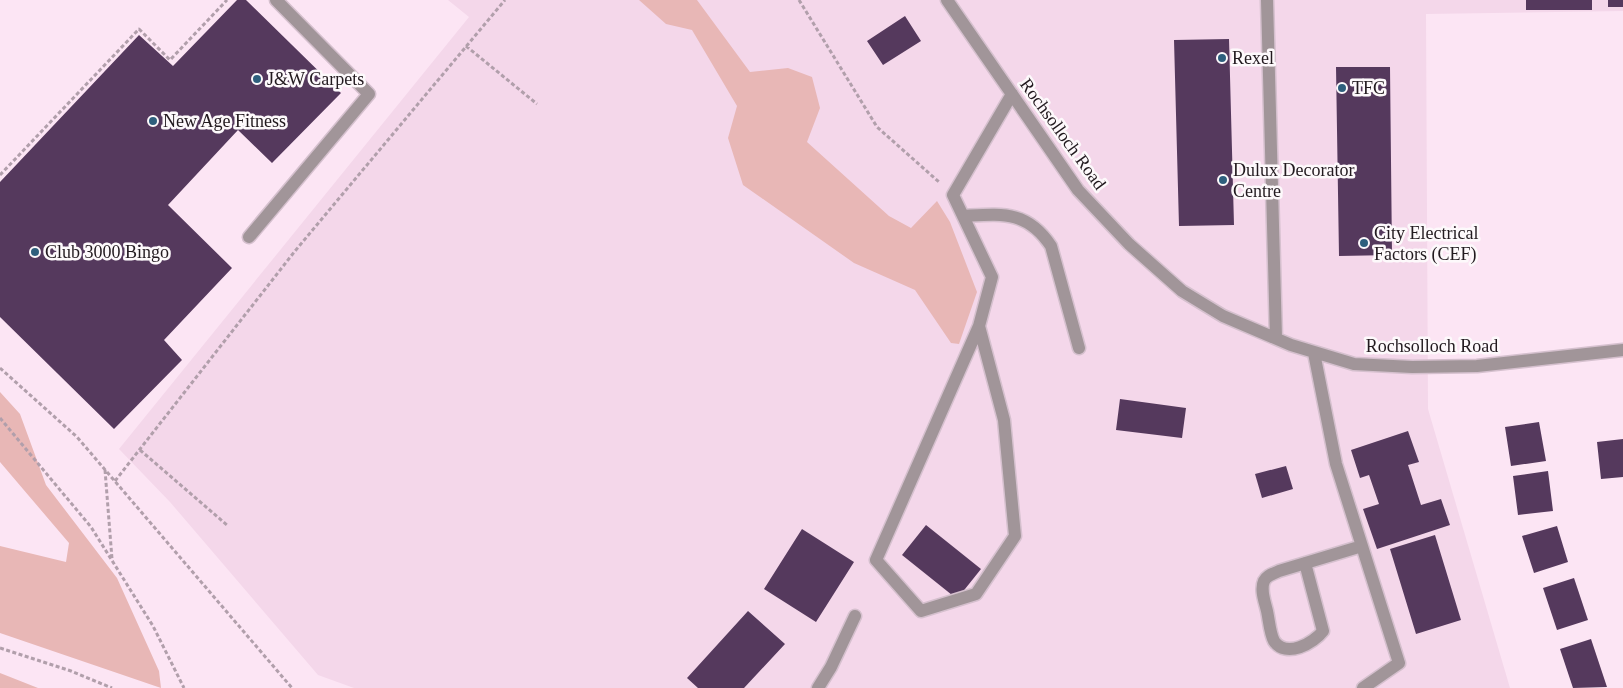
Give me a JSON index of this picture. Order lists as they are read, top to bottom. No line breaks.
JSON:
{"streets":{"street":["Rochsolloch Road"]},"places":["Rexel","J&W Carpets","TFC","New Age Fitness","Dulux Decorator Centre","City Electrical Factors (CEF)","Club 3000 Bingo"]}
